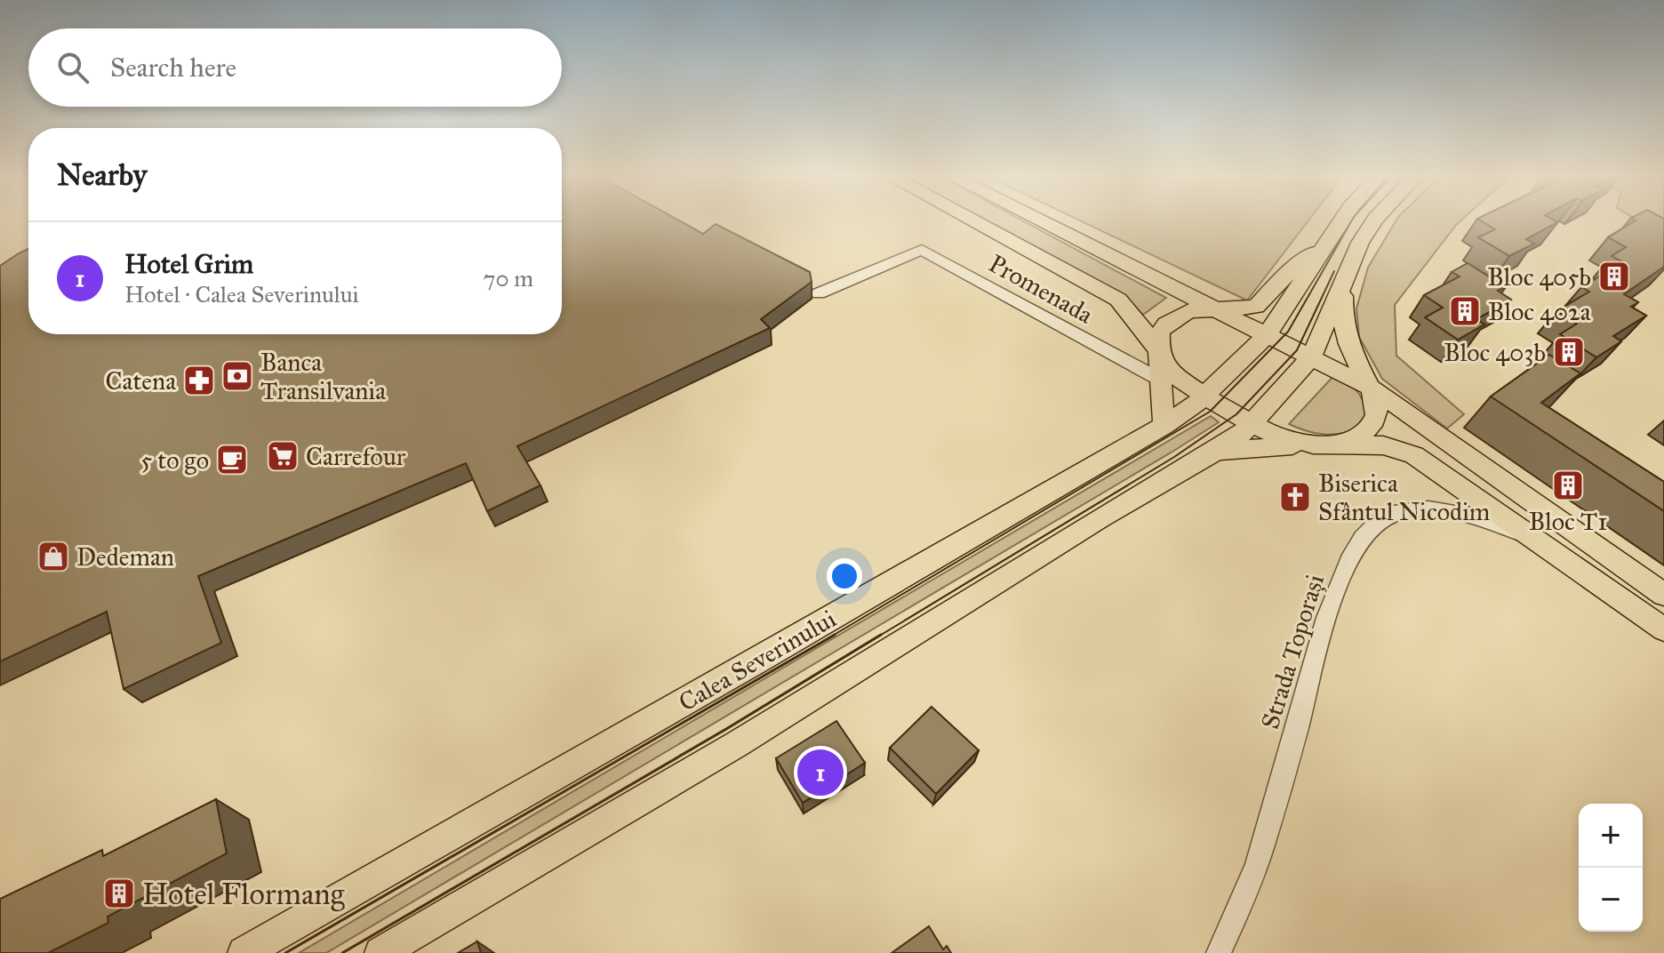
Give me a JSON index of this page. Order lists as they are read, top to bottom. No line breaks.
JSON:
{"streets":{"main road":["Calea Severinului"],"street":["Promenada","Strada Toporași"]},"places":{"building":["Bloc 405b","Bloc 402a","Bloc 403b","Bloc T1","Hotel Flormang"],"bank":["Banca Transilvania"],"pharmacy":["Catena"],"supermarket":["Carrefour"],"cafe":["5 to go"],"church":["Biserica Sfântul Nicodim"],"shop":["Dedeman"]},"page":{"search":"Search here","heading":"Nearby","list":[{"mark":"1","name":"Hotel Grim","note":"Hotel · Calea Severinului","value":"70 m"}],"pins":"1","map_buttons":["+","−"]}}
